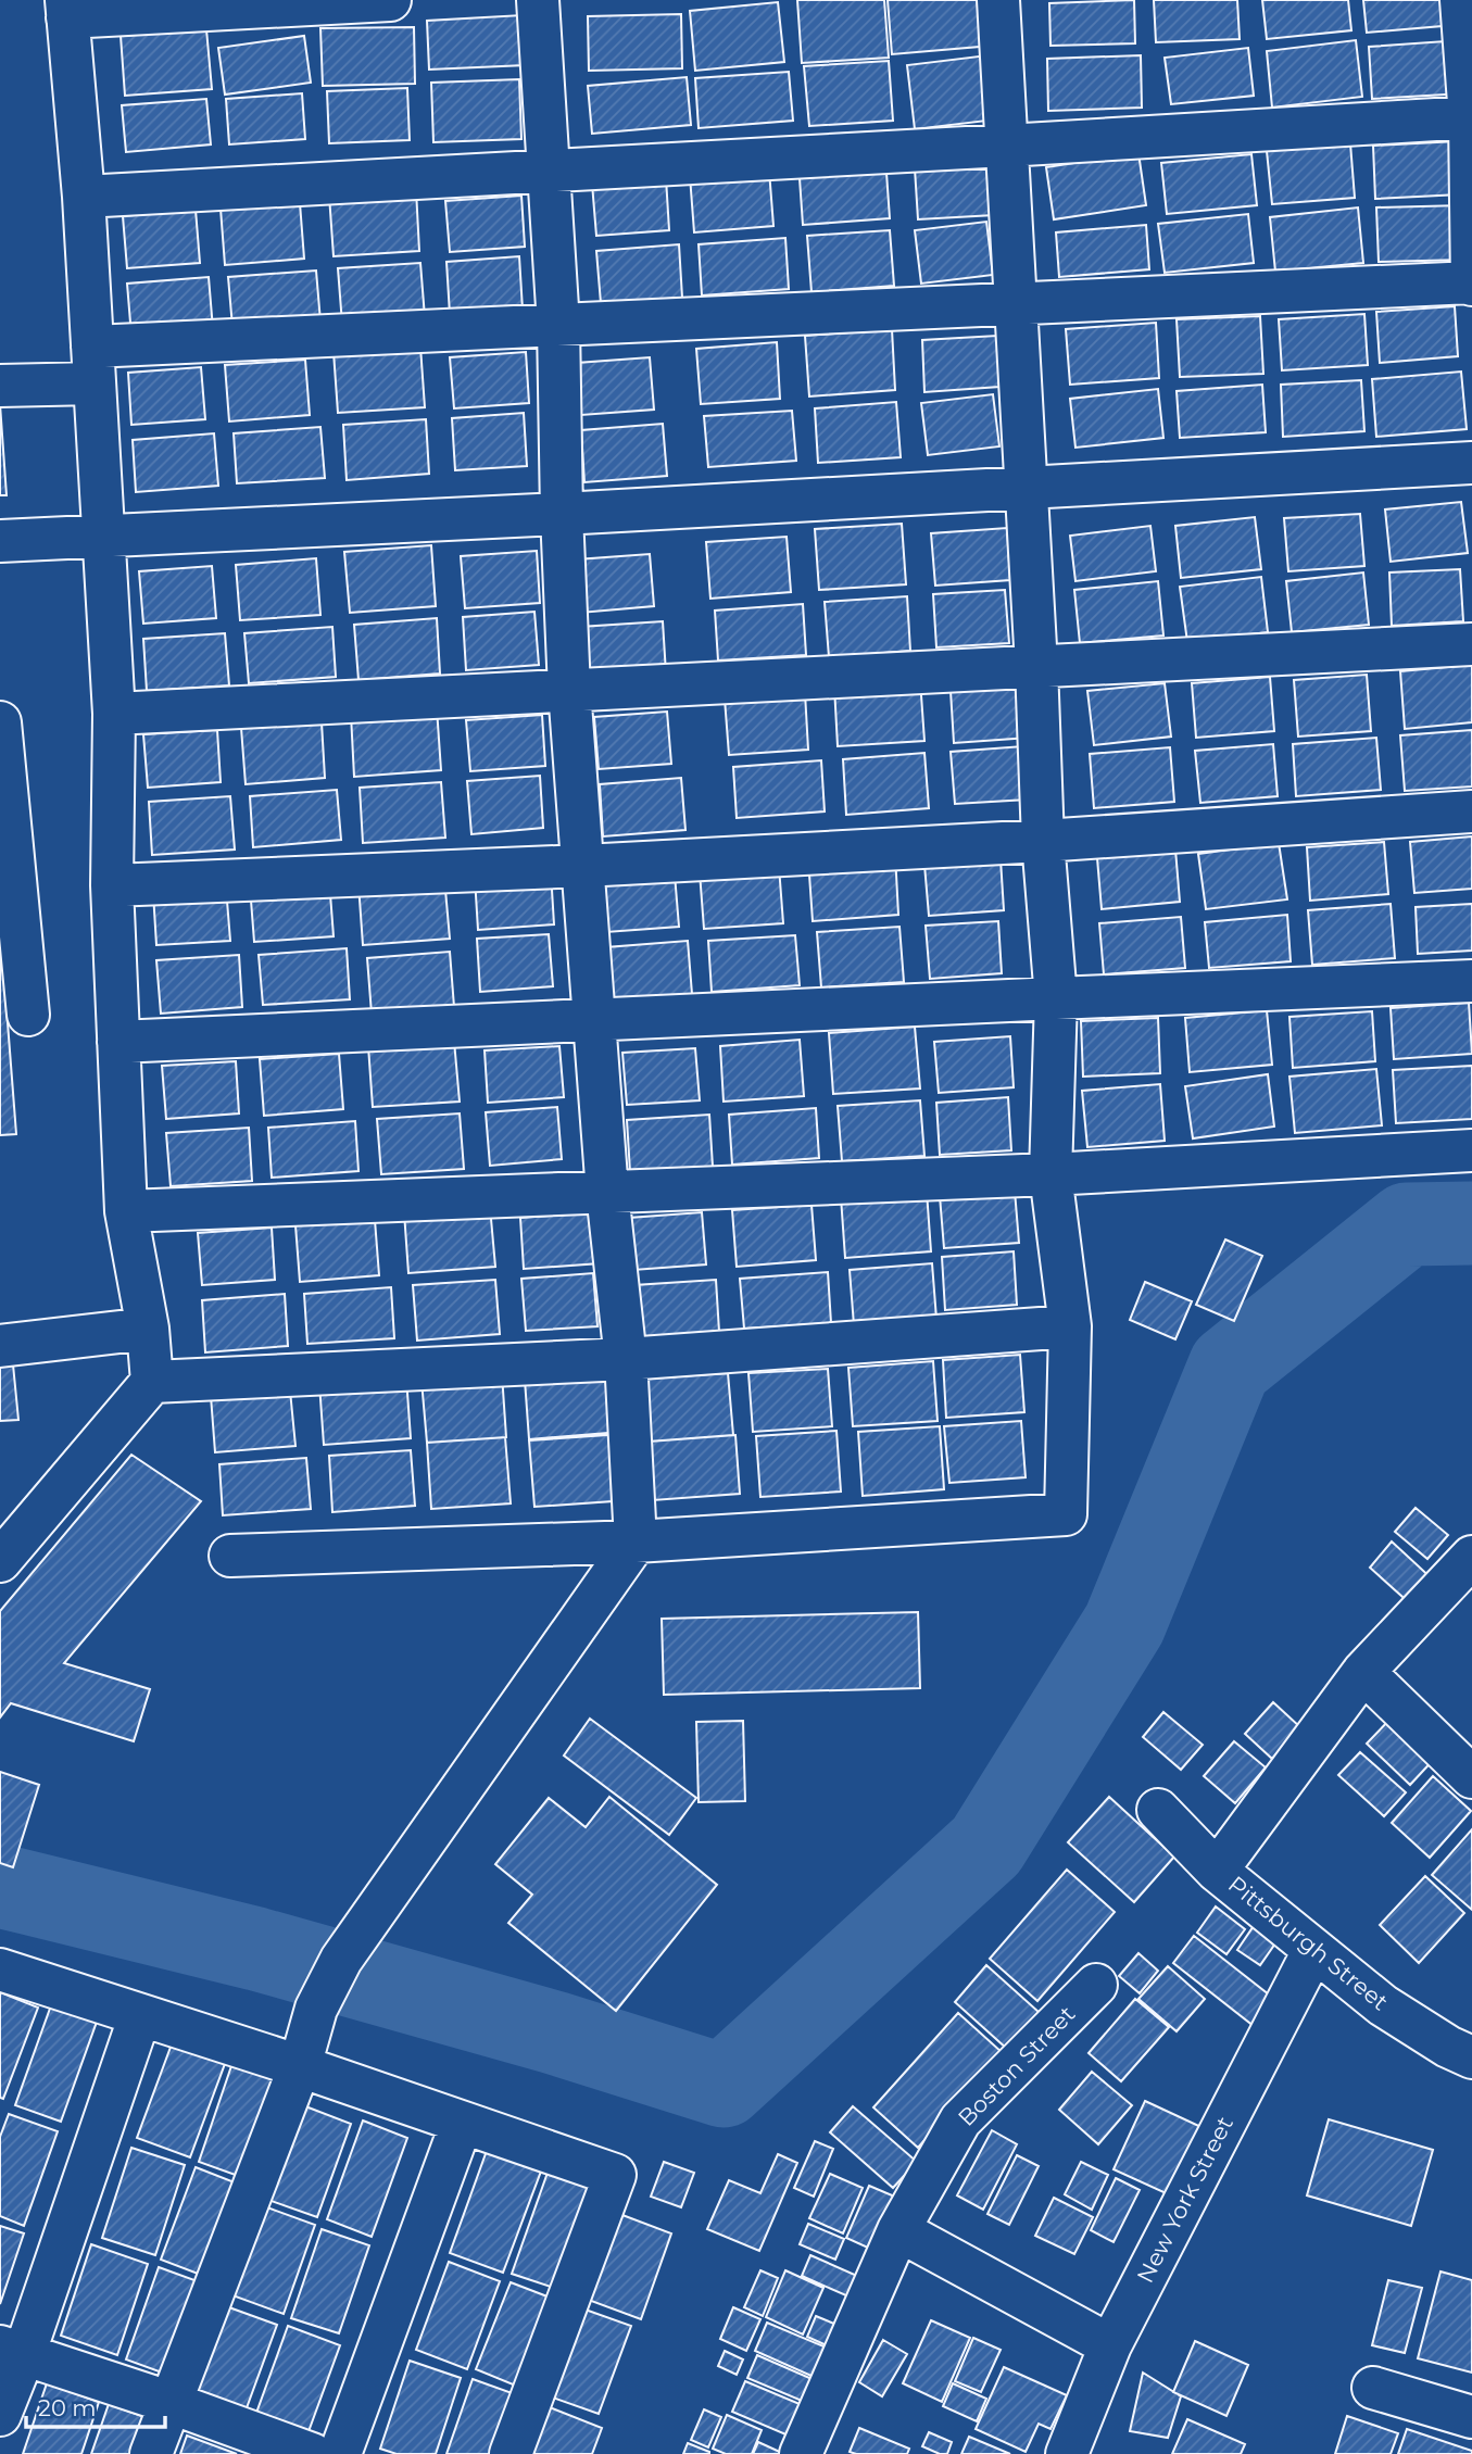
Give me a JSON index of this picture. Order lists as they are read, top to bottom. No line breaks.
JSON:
{"streets":{"street":["Pittsburgh Street","Boston Street","New York Street"]},"crossings":[["Pittsburgh Street","New York Street"]],"scale_bar":"20 m"}
